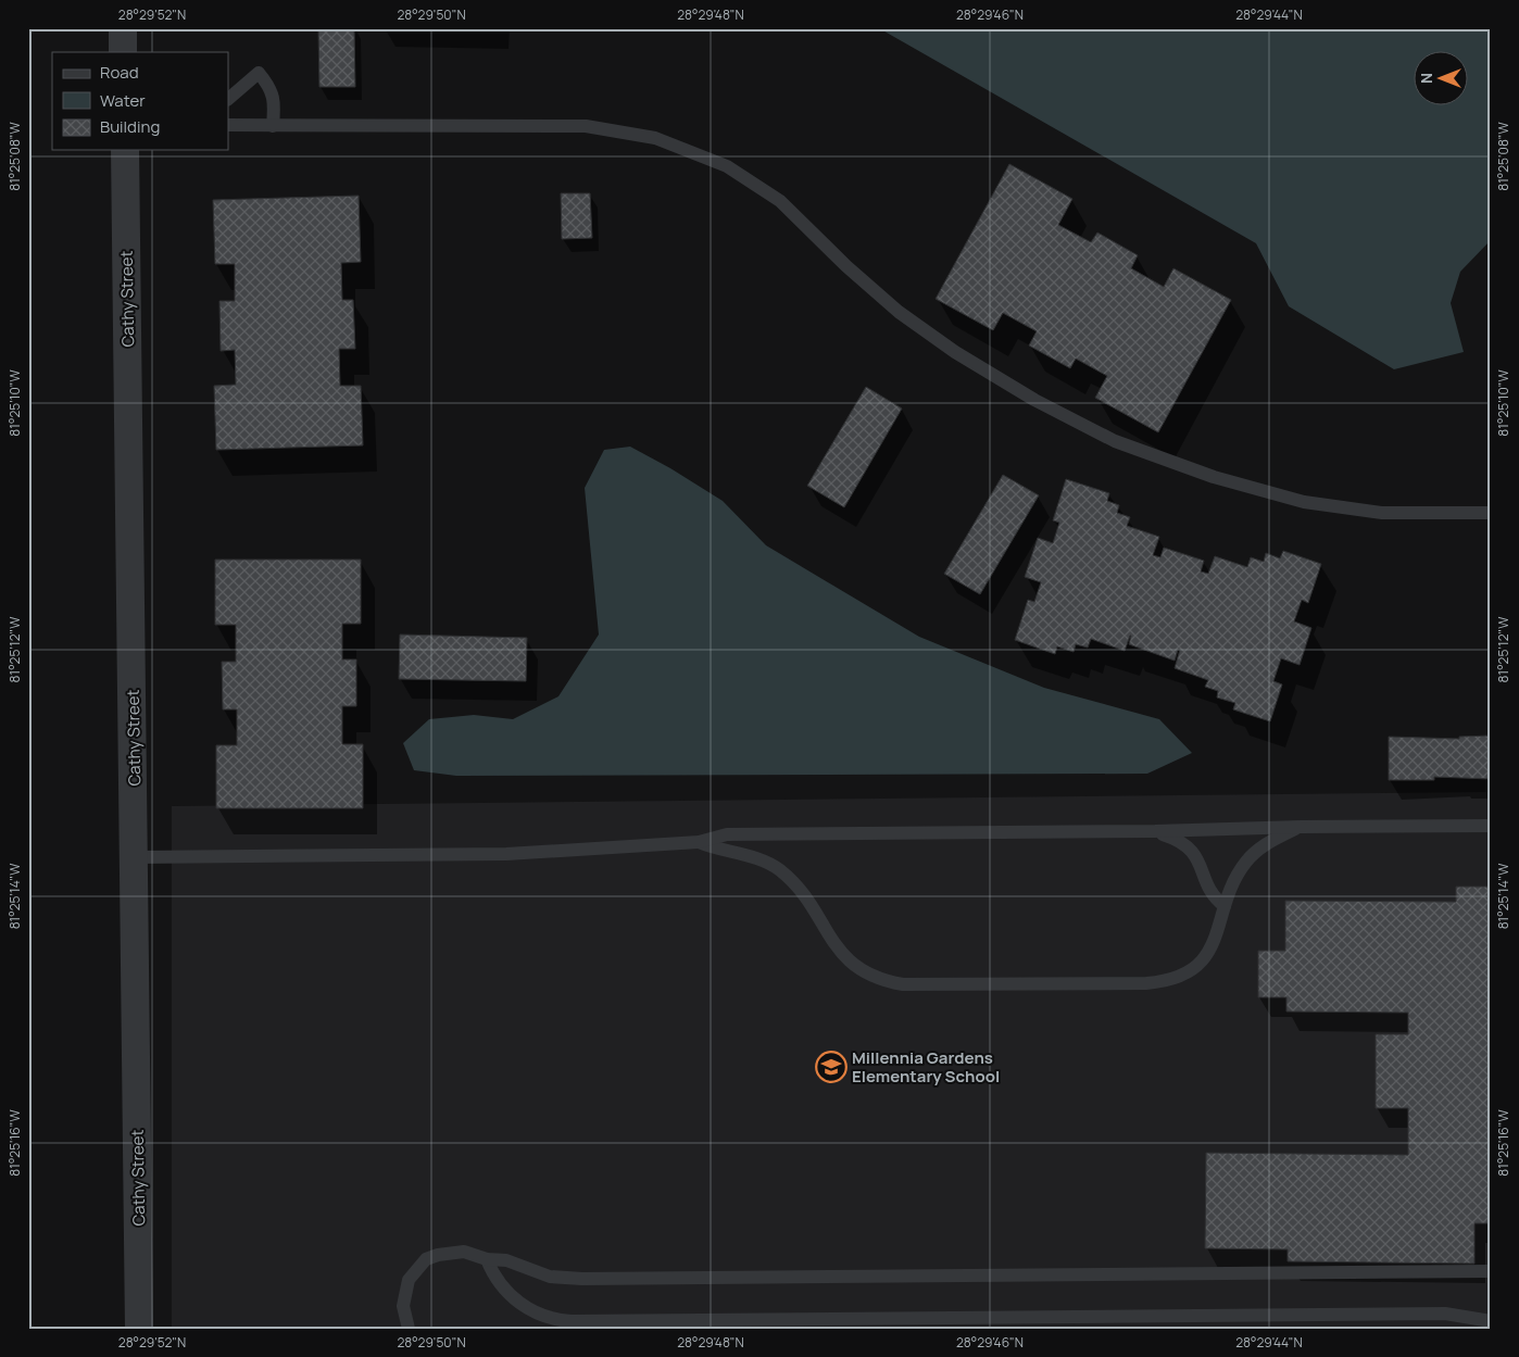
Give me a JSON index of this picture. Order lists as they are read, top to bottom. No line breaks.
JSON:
{"streets":{"street":["Cathy Street"]},"places":{"school or university":["Millennia Gardens Elementary School"]},"legend":["Road","Water","Building"],"north":"left","coordinates":["28°29'52\"N","28°29'50\"N","28°29'48\"N","28°29'46\"N","28°29'44\"N","81°25'08\"W","81°25'10\"W","81°25'12\"W","81°25'14\"W","81°25'16\"W"]}
